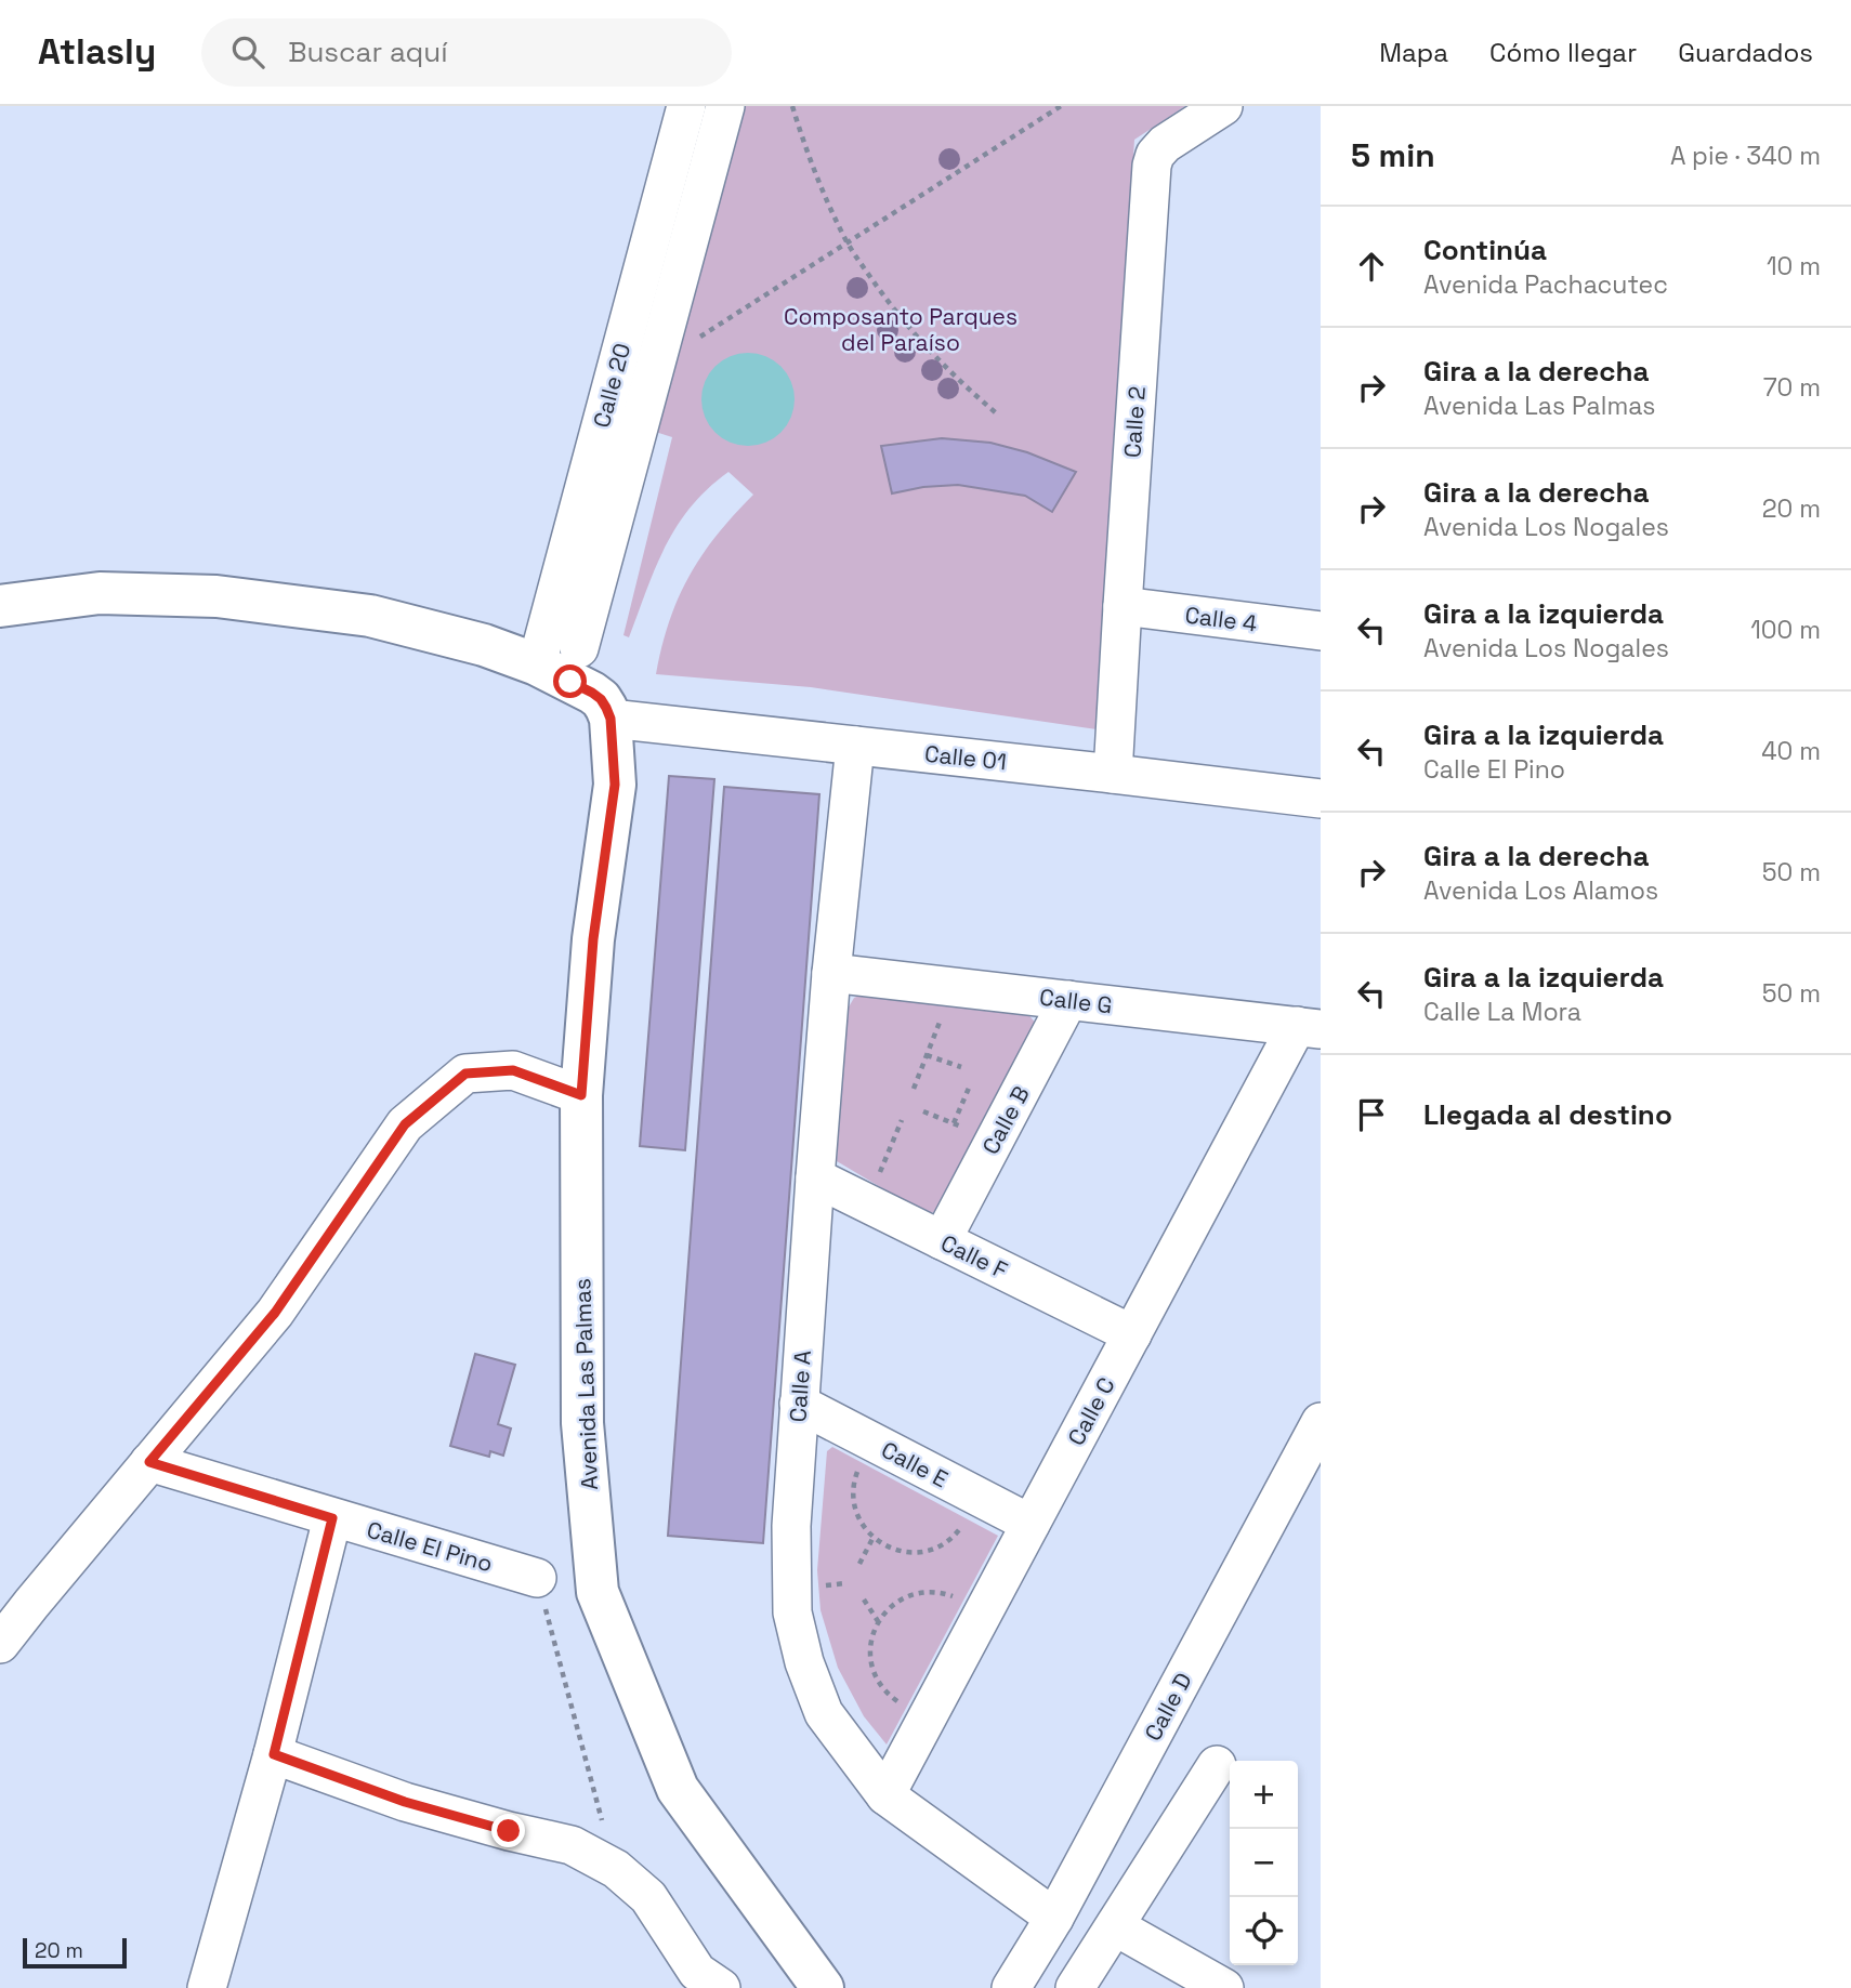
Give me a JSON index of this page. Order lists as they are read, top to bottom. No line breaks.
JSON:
{"streets":{"main road":["Avenida Las Palmas"],"street":["Calle 20","Calle 2","Calle 4","Calle 01","Calle G","Calle B","Calle F","Calle A","Calle C","Calle E","Calle El Pino","Calle D"]},"crossings":[["Calle 2","Calle 4"],["Calle 2","Calle 01"],["Calle 01","Avenida Las Palmas"],["Calle 01","Calle A"],["Calle G","Calle B"],["Calle G","Calle A"],["Calle G","Calle C"],["Calle B","Calle F"],["Calle F","Calle A"],["Calle F","Calle C"],["Calle A","Calle C"],["Calle A","Calle E"],["Calle A","Calle D"],["Calle C","Calle E"]],"parks":["Composanto Parques del Paraíso"],"scale_bar":"20 m","page":{"header":"Atlasly","search":"Buscar aquí","nav":["Mapa","Cómo llegar","Guardados"],"heading":["5 min","A pie · 340 m"],"list":[["Continúa","Avenida Pachacutec","10 m"],["Gira a la derecha","Avenida Las Palmas","70 m"],["Gira a la derecha","Avenida Los Nogales","20 m"],["Gira a la izquierda","Avenida Los Nogales","100 m"],["Gira a la izquierda","Calle El Pino","40 m"],["Gira a la derecha","Avenida Los Alamos","50 m"],["Gira a la izquierda","Calle La Mora","50 m"],"Llegada al destino"],"map_buttons":["+","−"],"scale":"20 m"}}
